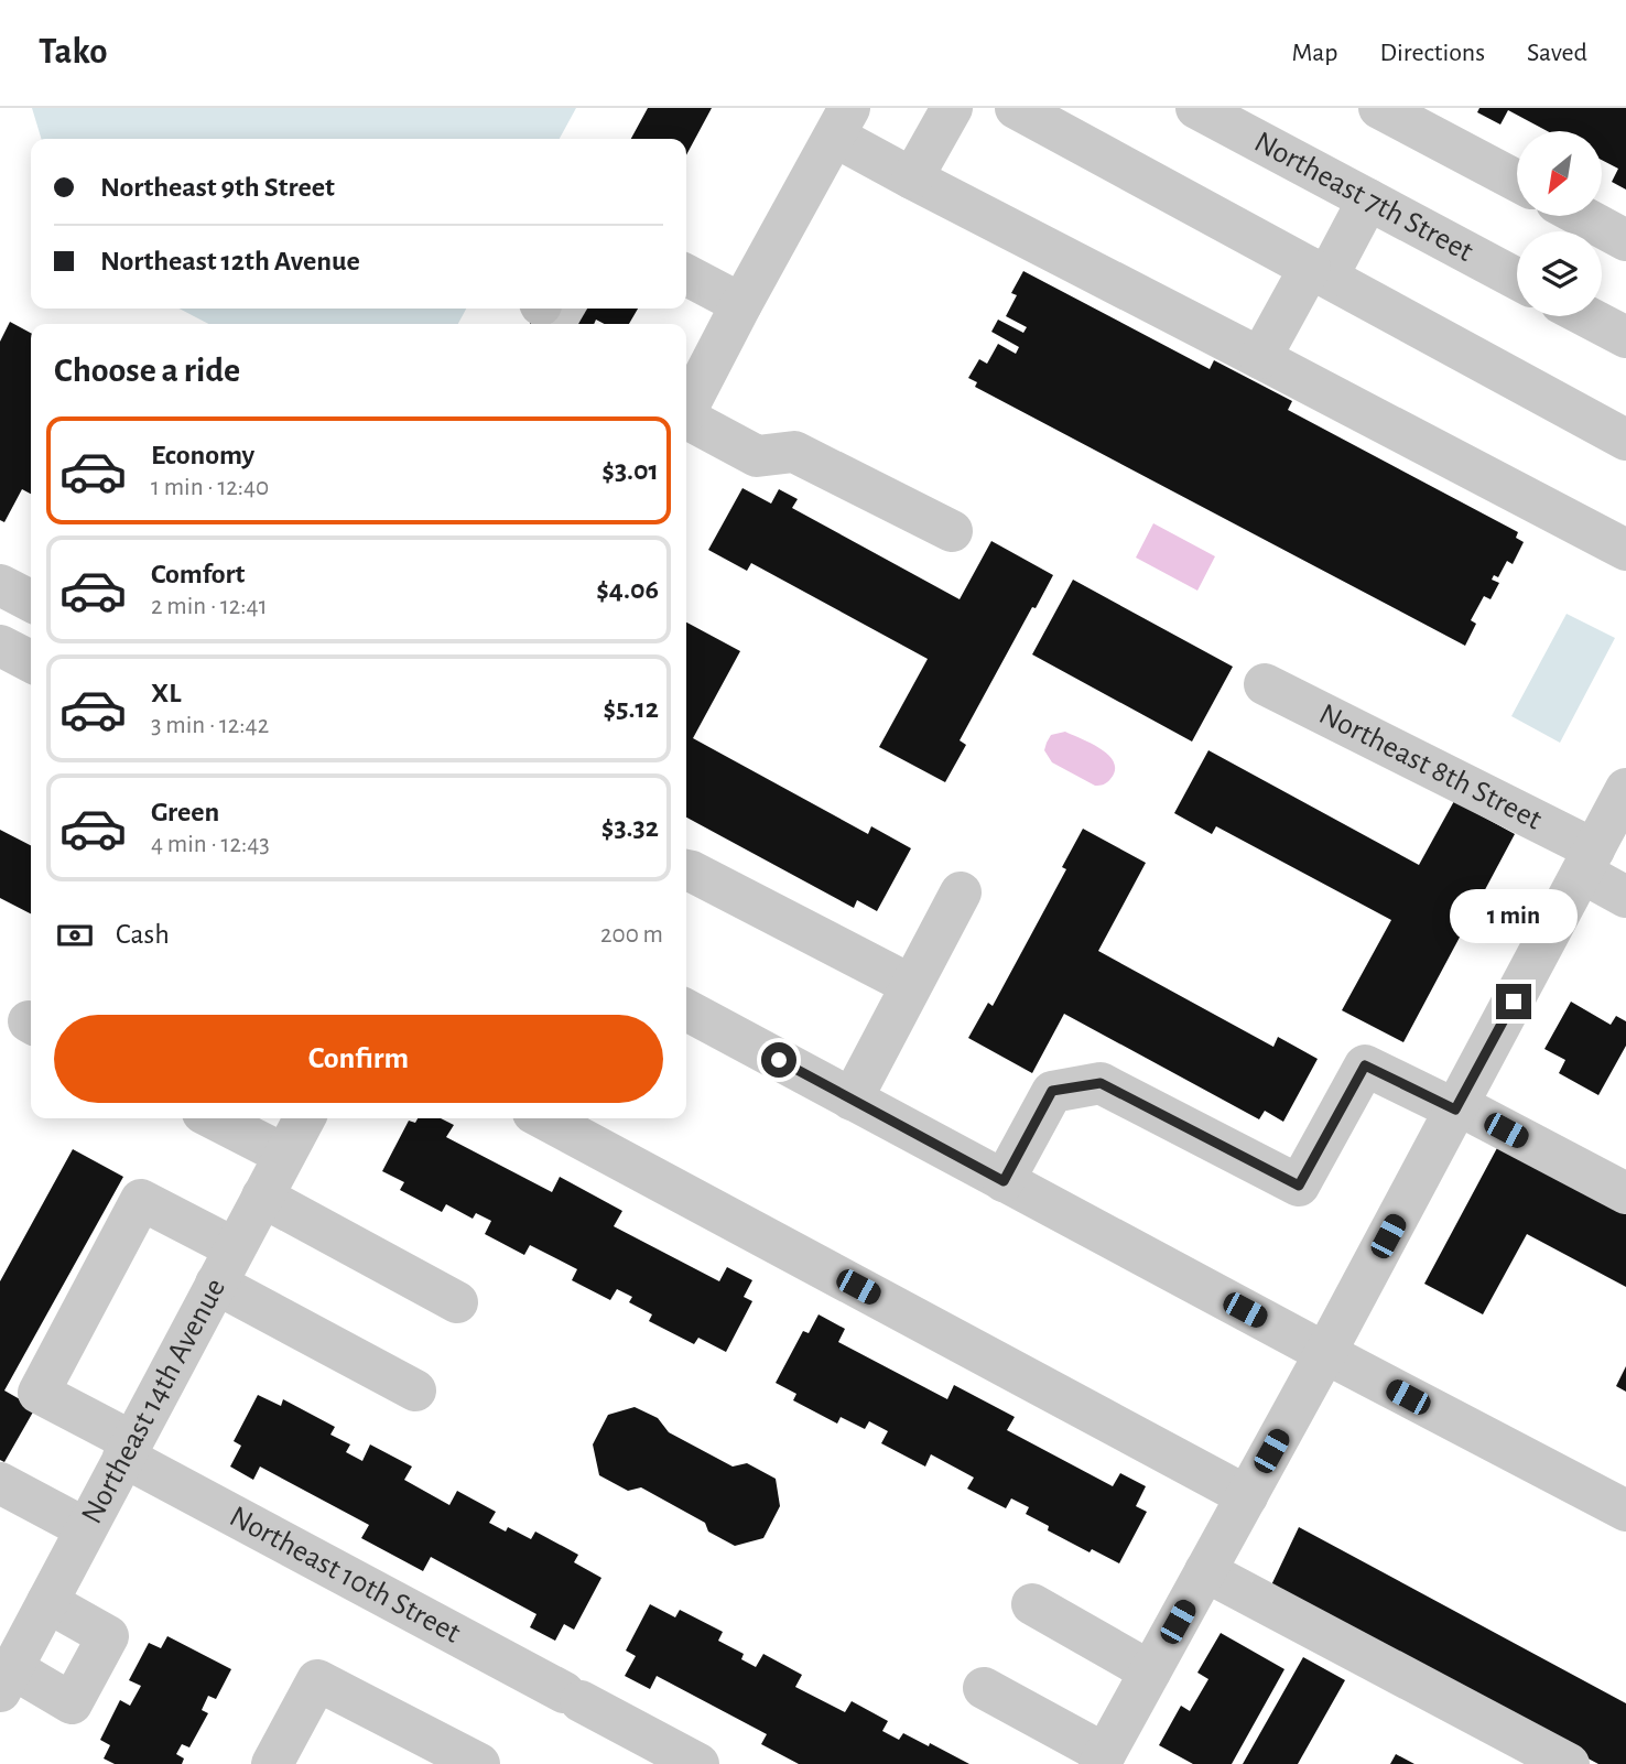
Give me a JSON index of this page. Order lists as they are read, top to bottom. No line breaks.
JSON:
{"streets":{"street":["Northeast 7th Street","Northeast 8th Street","Northeast 14th Avenue","Northeast 10th Street"]},"crossings":[["Northeast 14th Avenue","Northeast 10th Street"]],"north":"bottom left","page":{"header":"Tako","nav":["Map","Directions","Saved"],"banner":["Northeast 9th Street","Northeast 12th Avenue"],"heading":"Choose a ride","list":[{"name":"Economy","note":"1 min · 12:40","value":"$3.01"},{"name":"Comfort","note":"2 min · 12:41","value":"$4.06"},{"name":"XL","note":"3 min · 12:42","value":"$5.12"},{"name":"Green","note":"4 min · 12:43","value":"$3.32"}],"bubble":"1 min","pay":["Cash","200 m"],"buttons":"Confirm"}}
